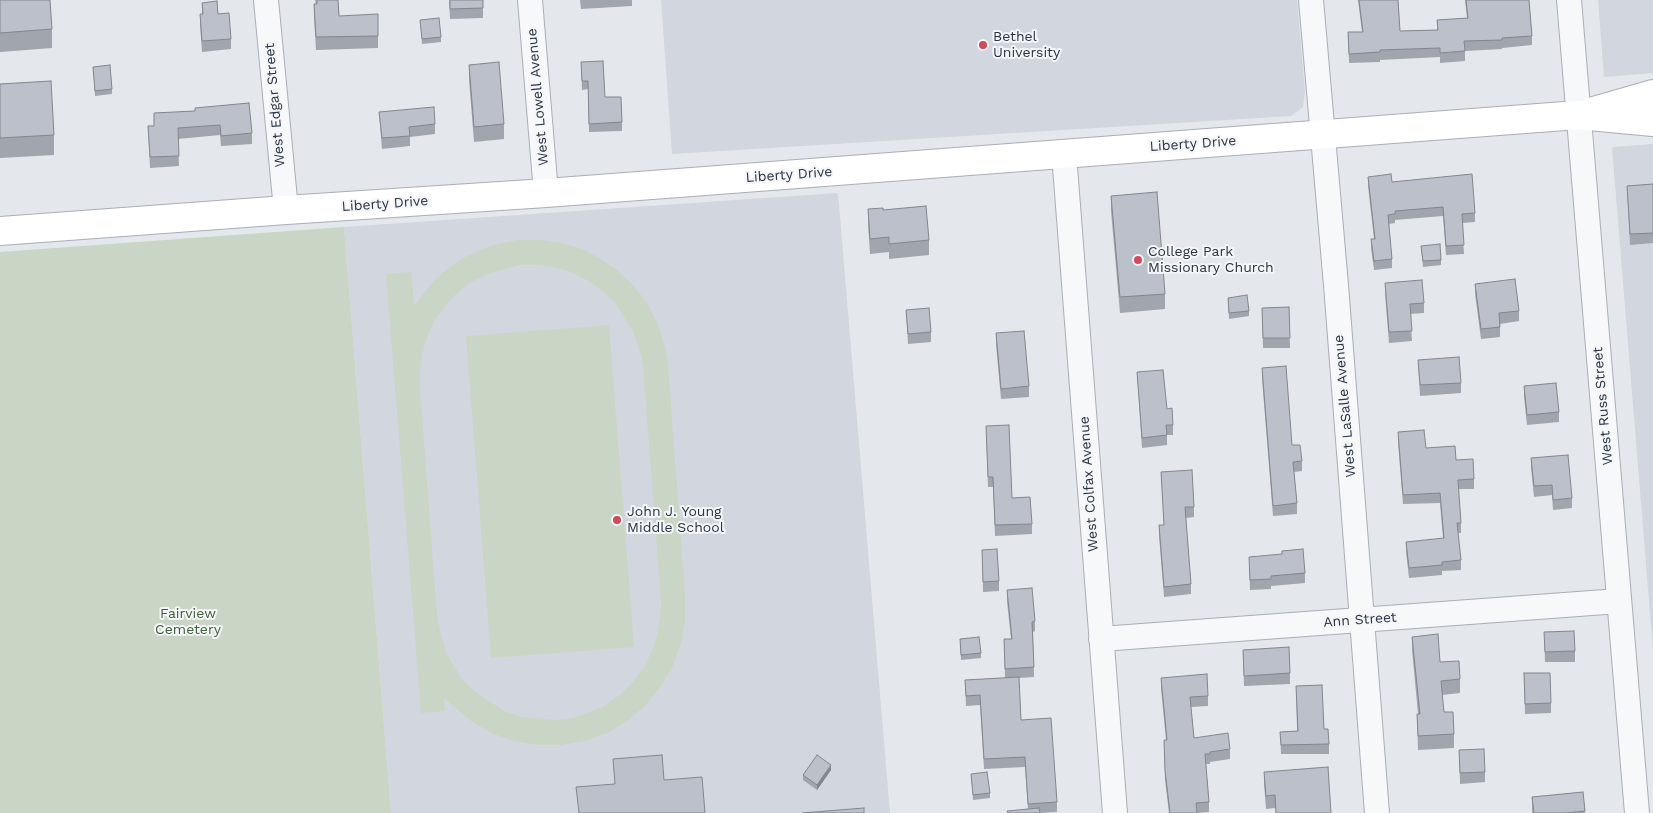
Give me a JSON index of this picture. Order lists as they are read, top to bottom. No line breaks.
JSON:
{"streets":{"street":["West Lowell Avenue","West Edgar Street","Liberty Drive","West LaSalle Avenue","West Russ Street","West Colfax Avenue","Ann Street"]},"crossings":[["West Lowell Avenue","Liberty Drive"],["West Edgar Street","Liberty Drive"],["Liberty Drive","West LaSalle Avenue"],["Liberty Drive","West Russ Street"],["Liberty Drive","West Colfax Avenue"],["West LaSalle Avenue","Ann Street"],["West Russ Street","Ann Street"],["West Colfax Avenue","Ann Street"]],"parks":["Fairview Cemetery"],"places":["Bethel University","College Park Missionary Church","John J. Young Middle School"]}
